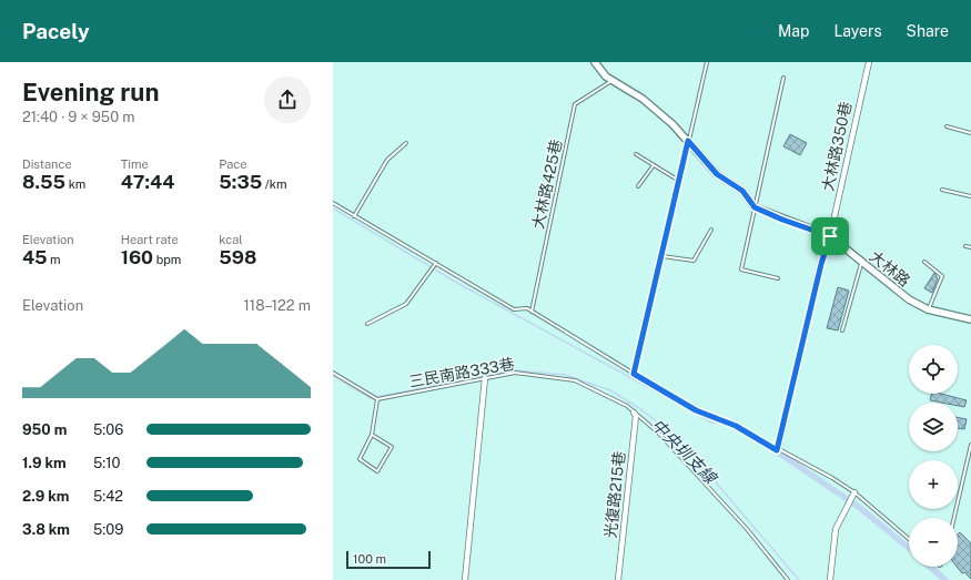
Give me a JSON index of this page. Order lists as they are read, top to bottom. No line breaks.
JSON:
{"streets":{"street":["大林路350巷","大林路","光復路215巷"],"lane":["大林路425巷","三民南路333巷"]},"crossings":[["大林路350巷","大林路"],["大林路425巷","大林路"],["三民南路333巷","光復路215巷"]],"water":["中央圳支線"],"scale_bar":"100 m","page":{"header":"Pacely","nav":["Map","Layers","Share"],"heading":["Evening run","21:40 · 9 × 950 m"],"stats":[["Distance","8.55 km"],["Time","47:44"],["Pace","5:35 /km"],["Elevation","45 m"],["Heart rate","160 bpm"],["kcal","598"]],"chart":["Elevation","118–122 m"],"map_buttons":["+","−"],"list":[{"name":"950 m","note":"5:06"},{"name":"1.9 km","note":"5:10"},{"name":"2.9 km","note":"5:42"},{"name":"3.8 km","note":"5:09"}],"scale":"100 m"}}
